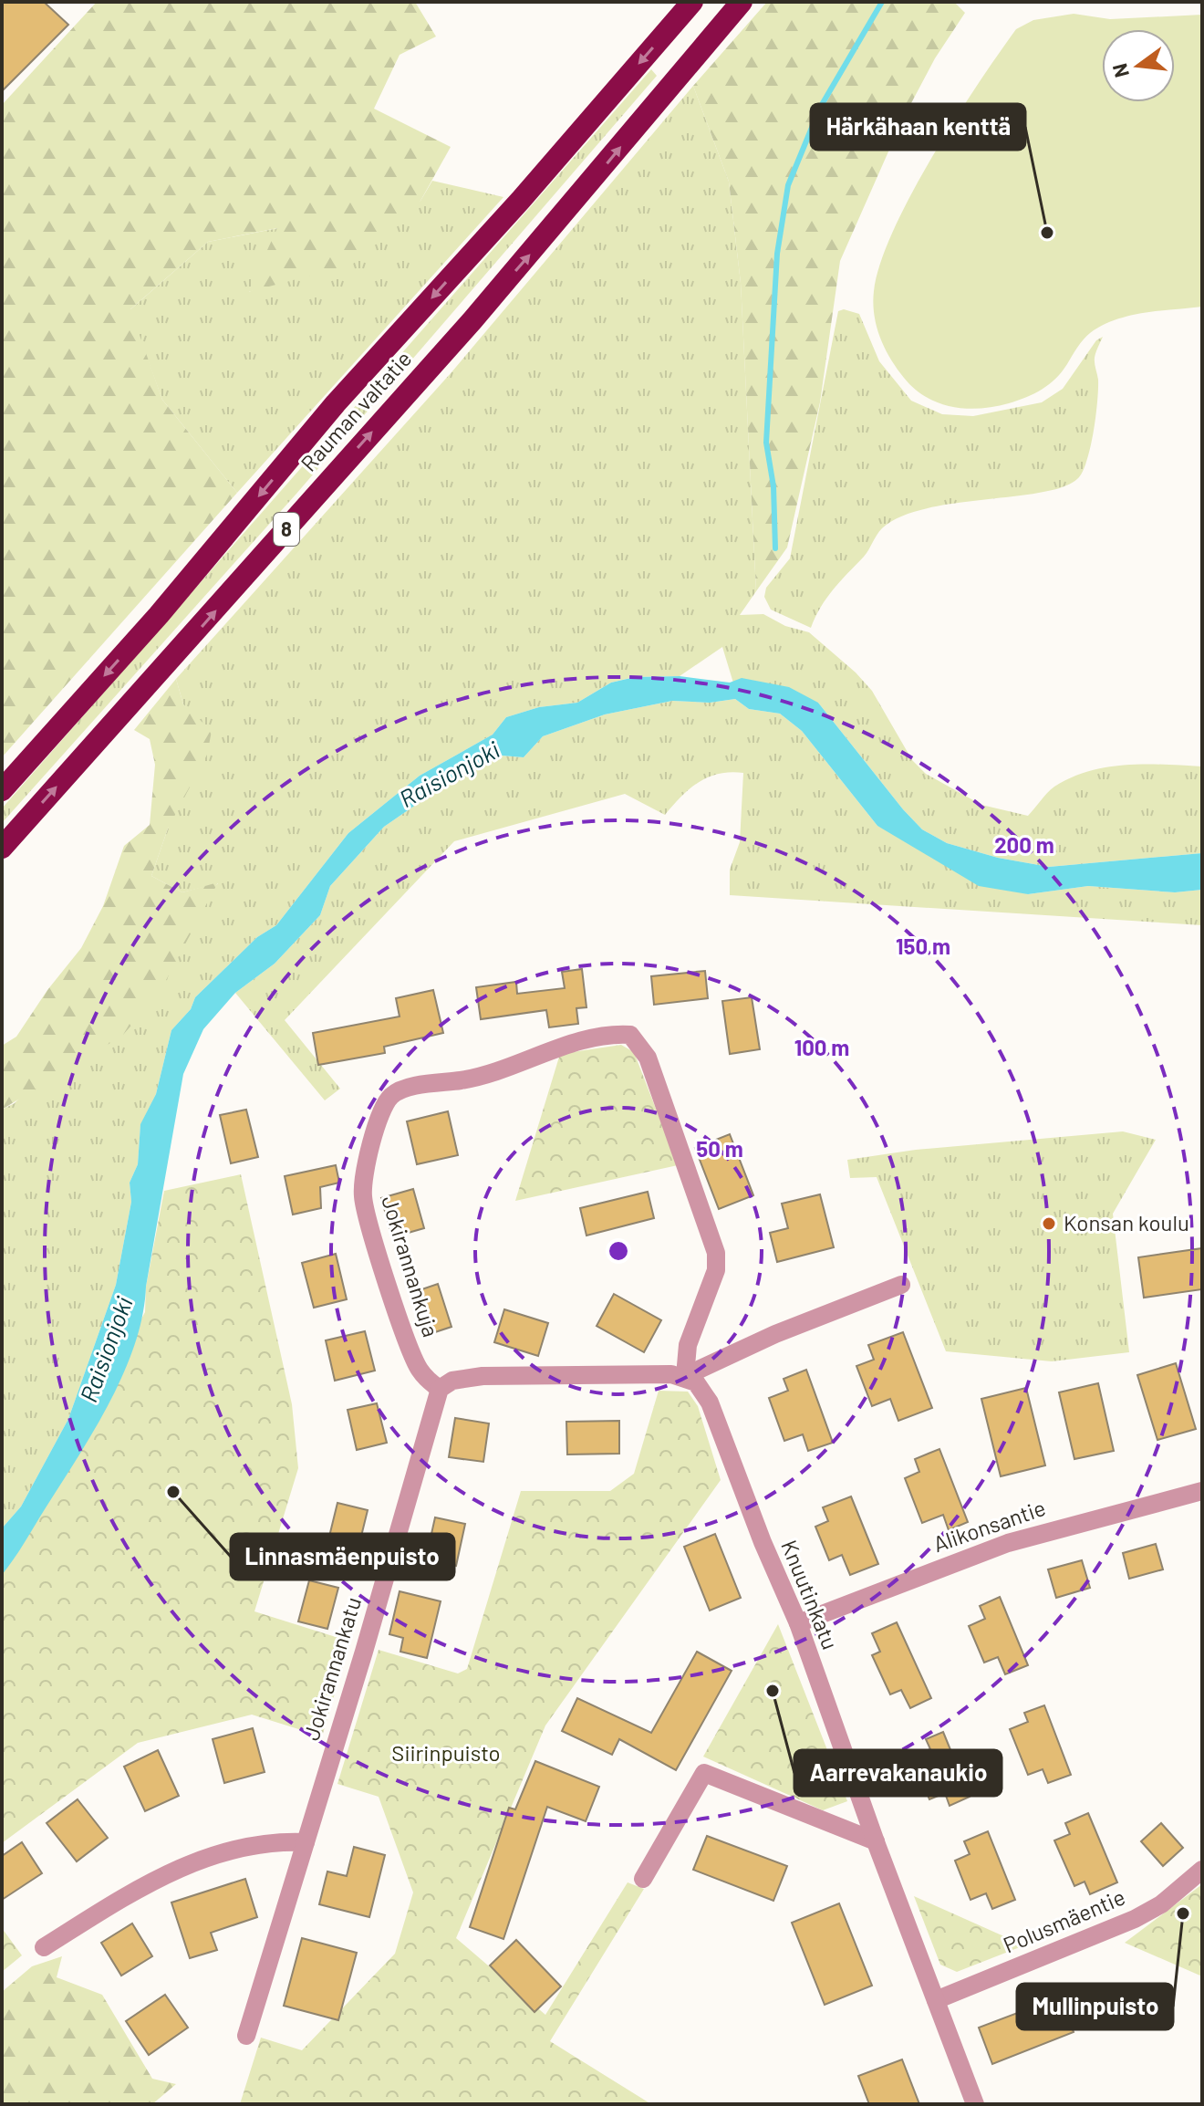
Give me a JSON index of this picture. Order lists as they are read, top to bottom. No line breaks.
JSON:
{"streets":{"highway":["Rauman valtatie","8"],"street":["Jokirannankuja","Alikonsantie","Knuutinkatu","Jokirannankatu","Polusmäentie"]},"crossings":[["Jokirannankuja","Knuutinkatu"],["Jokirannankuja","Jokirannankatu"],["Alikonsantie","Knuutinkatu"],["Knuutinkatu","Polusmäentie"]],"water":["Raisionjoki"],"parks":["Siirinpuisto"],"places":["Härkähaan kenttä","Konsan koulu","Linnasmäenpuisto","Aarrevakanaukio","Mullinpuisto"],"north":"left","rings":["200 m","150 m","100 m","50 m"]}
